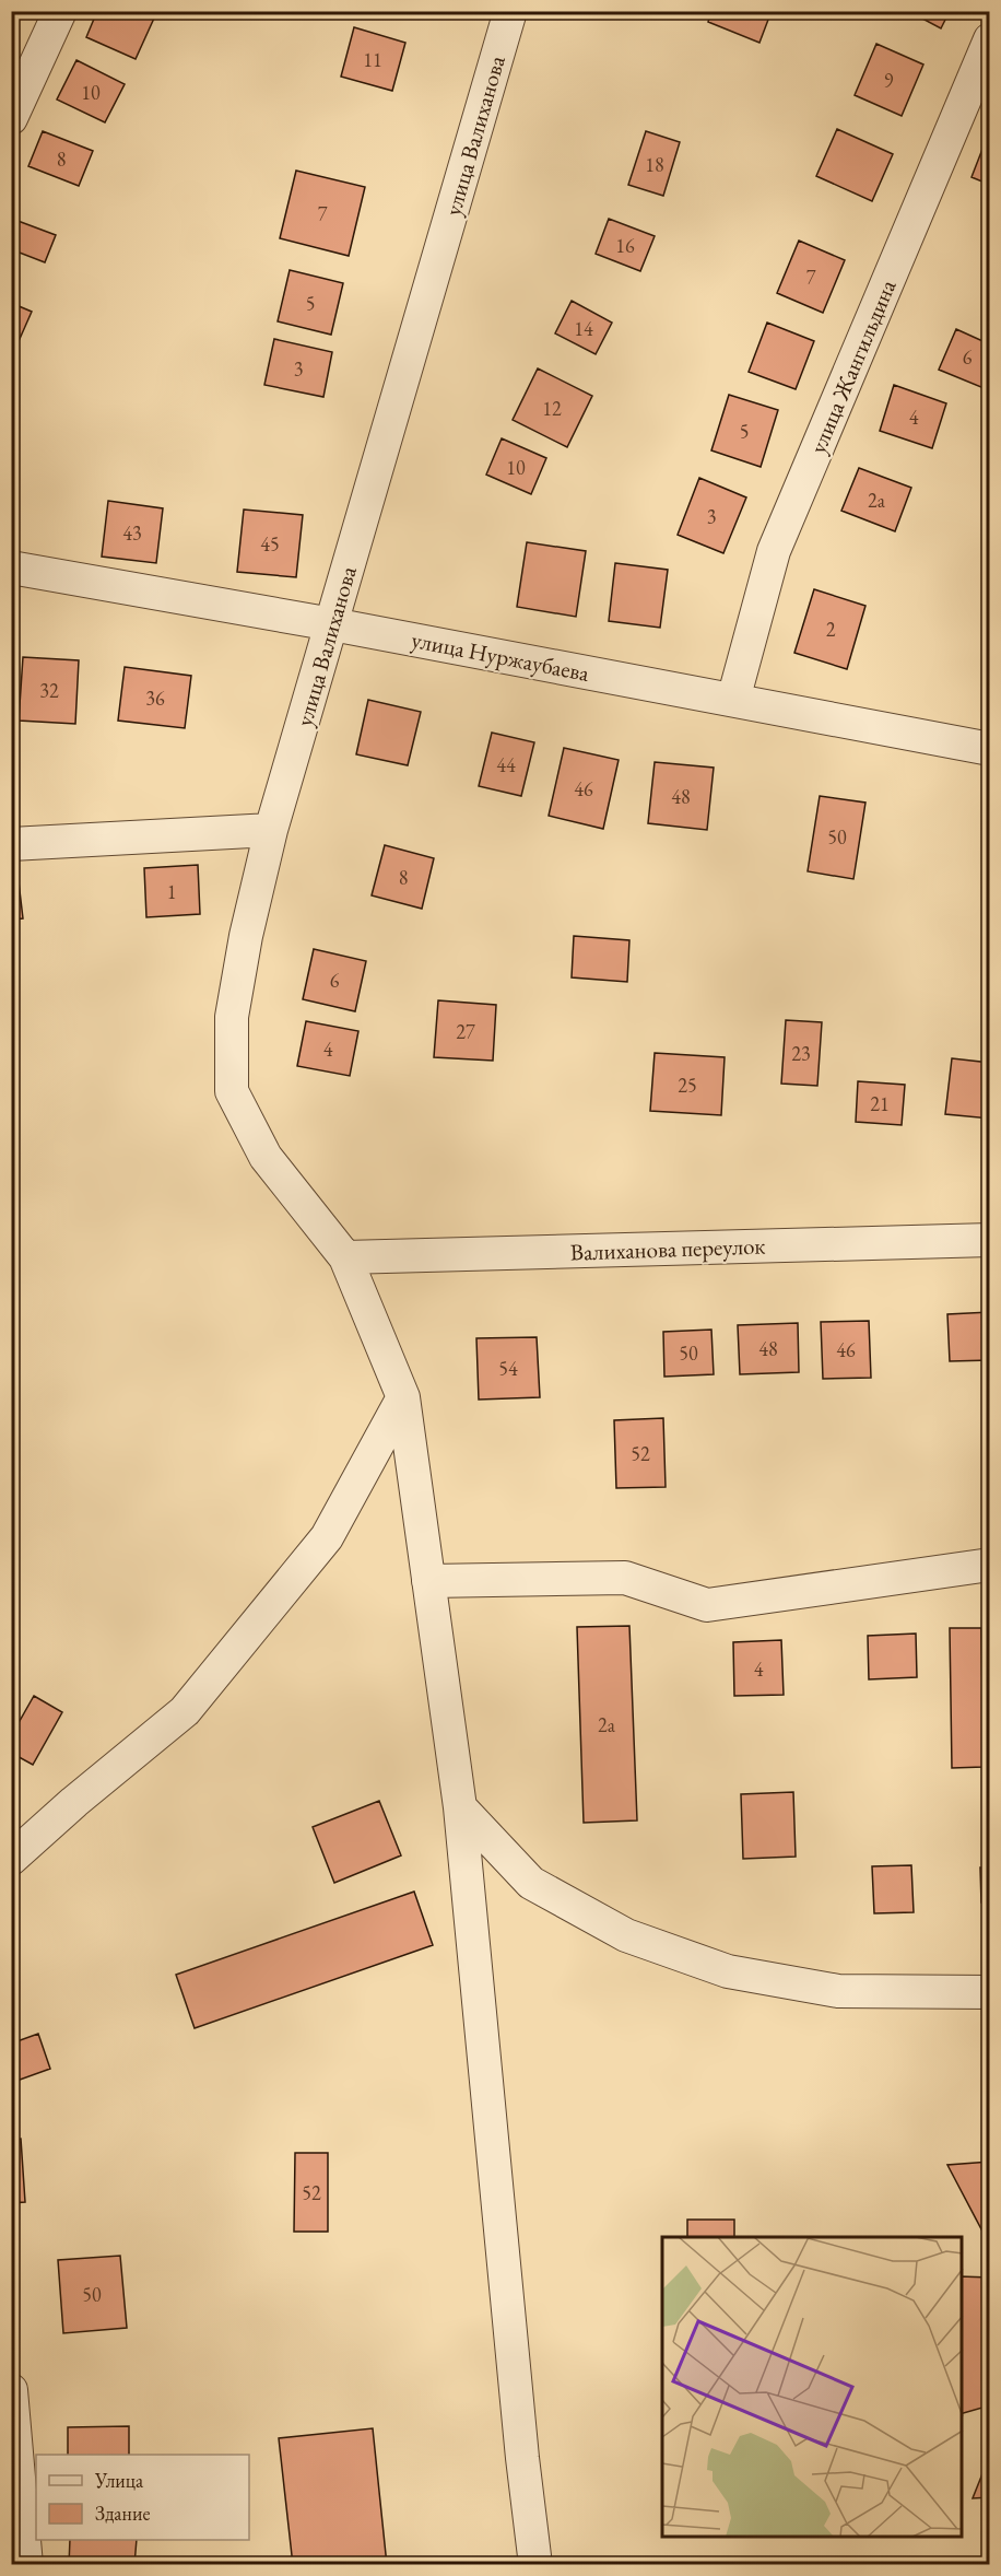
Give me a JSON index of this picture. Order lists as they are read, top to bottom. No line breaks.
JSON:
{"streets":{"street":["улица Валиханова","улица Жангильдина","улица Нуржаубаева","Валиханова переулок"]},"crossings":[["улица Валиханова","улица Нуржаубаева"],["улица Валиханова","Валиханова переулок"],["улица Жангильдина","улица Нуржаубаева"]],"house_numbers":["11","9","10","8","18","7","16","7","5","14","6","3","12","4","5","10","2а","3","43","45","2","32","36","44","46","48","50","8","1","6","27","4","23","25","21","48","46","50","54","52","4","2а","52","50"],"legend":["Улица","Здание"]}
